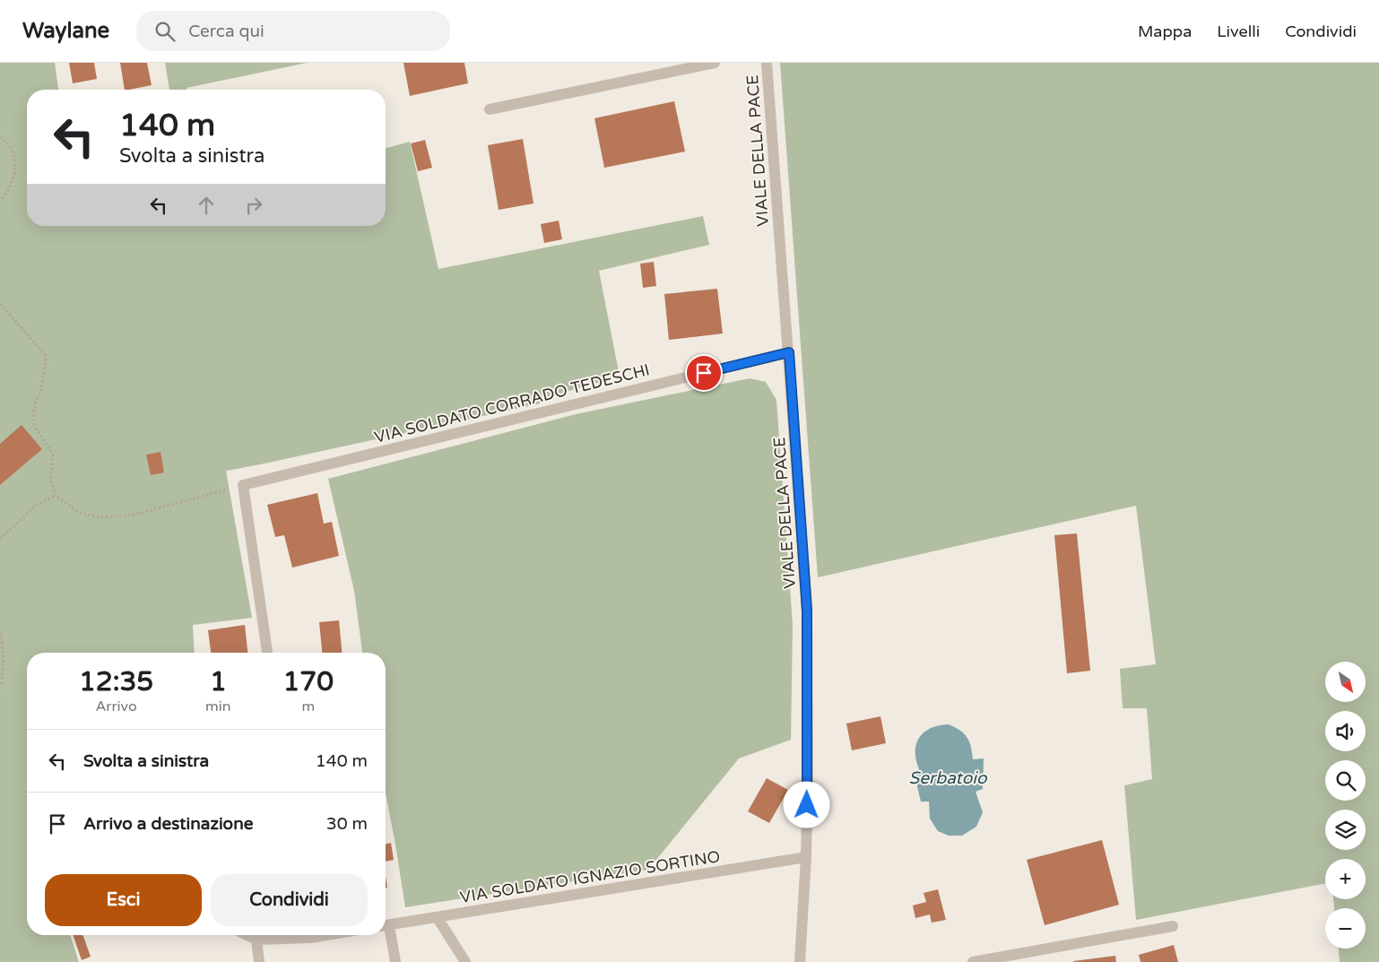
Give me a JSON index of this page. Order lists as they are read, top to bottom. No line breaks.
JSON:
{"streets":{"street":["VIALE DELLA PACE","VIA SOLDATO CORRADO TEDESCHI","VIA SOLDATO IGNAZIO SORTINO"]},"crossings":[["VIALE DELLA PACE","VIA SOLDATO CORRADO TEDESCHI"],["VIALE DELLA PACE","VIA SOLDATO IGNAZIO SORTINO"]],"water":["Serbatoio"],"north":"bottom right","page":{"header":"Waylane","search":"Cerca qui","nav":["Mappa","Livelli","Condividi"],"turn":["140 m","Svolta a sinistra"],"eta":["12:35","Arrivo","1","min","170","m"],"map_buttons":["+","−"],"list":[{"name":"Svolta a sinistra","value":"140 m"},{"name":"Arrivo a destinazione","value":"30 m"}],"buttons":["Esci","Condividi"]}}
